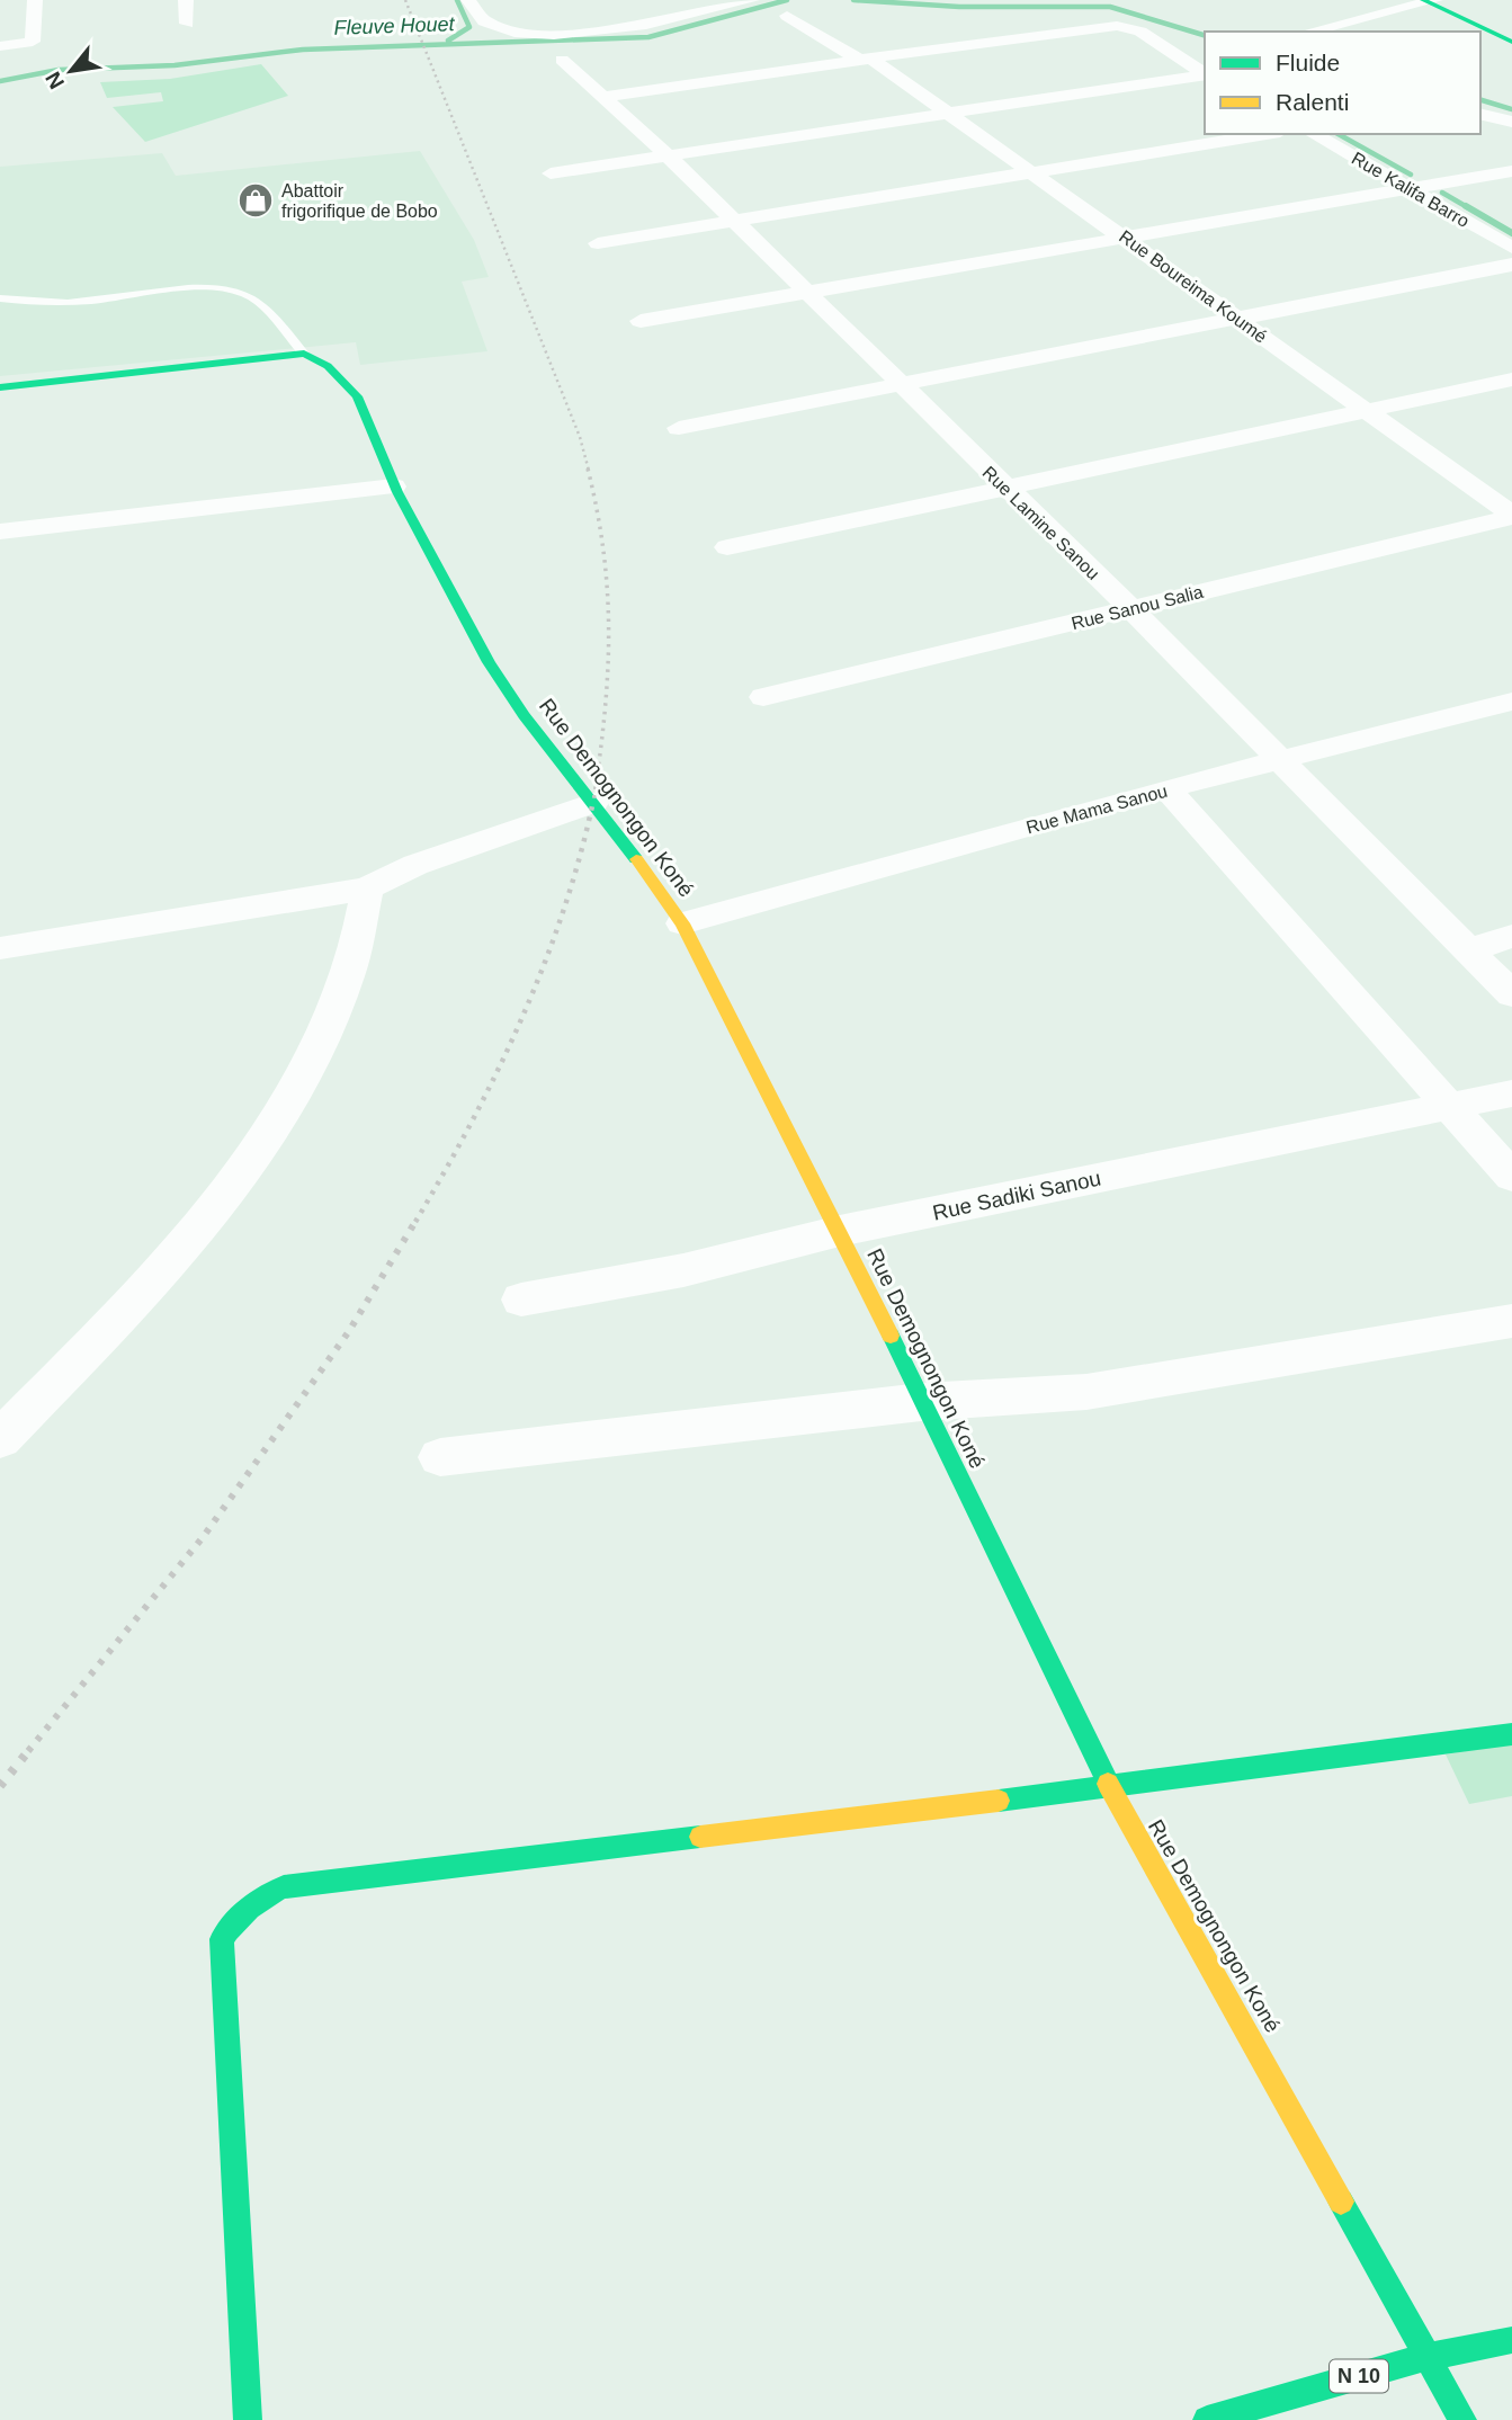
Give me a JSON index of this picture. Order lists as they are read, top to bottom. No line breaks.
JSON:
{"streets":{"street":["Rue Kalifa Barro","Rue Boureima Koumé","Rue Lamine Sanou","Rue Sanou Salia","Rue Demognongon Koné","Rue Mama Sanou","Rue Sadiki Sanou","N 10"]},"crossings":[["Rue Boureima Koumé","Rue Sanou Salia"],["Rue Lamine Sanou","Rue Sanou Salia"],["Rue Lamine Sanou","Rue Mama Sanou"],["Rue Demognongon Koné","Rue Mama Sanou"],["Rue Demognongon Koné","Rue Sadiki Sanou"],["Rue Demognongon Koné","N 10"]],"water":["Fleuve Houet"],"places":{"shop":["Abattoir frigorifique de Bobo"]},"legend":["Fluide","Ralenti"],"north":"bottom left"}
